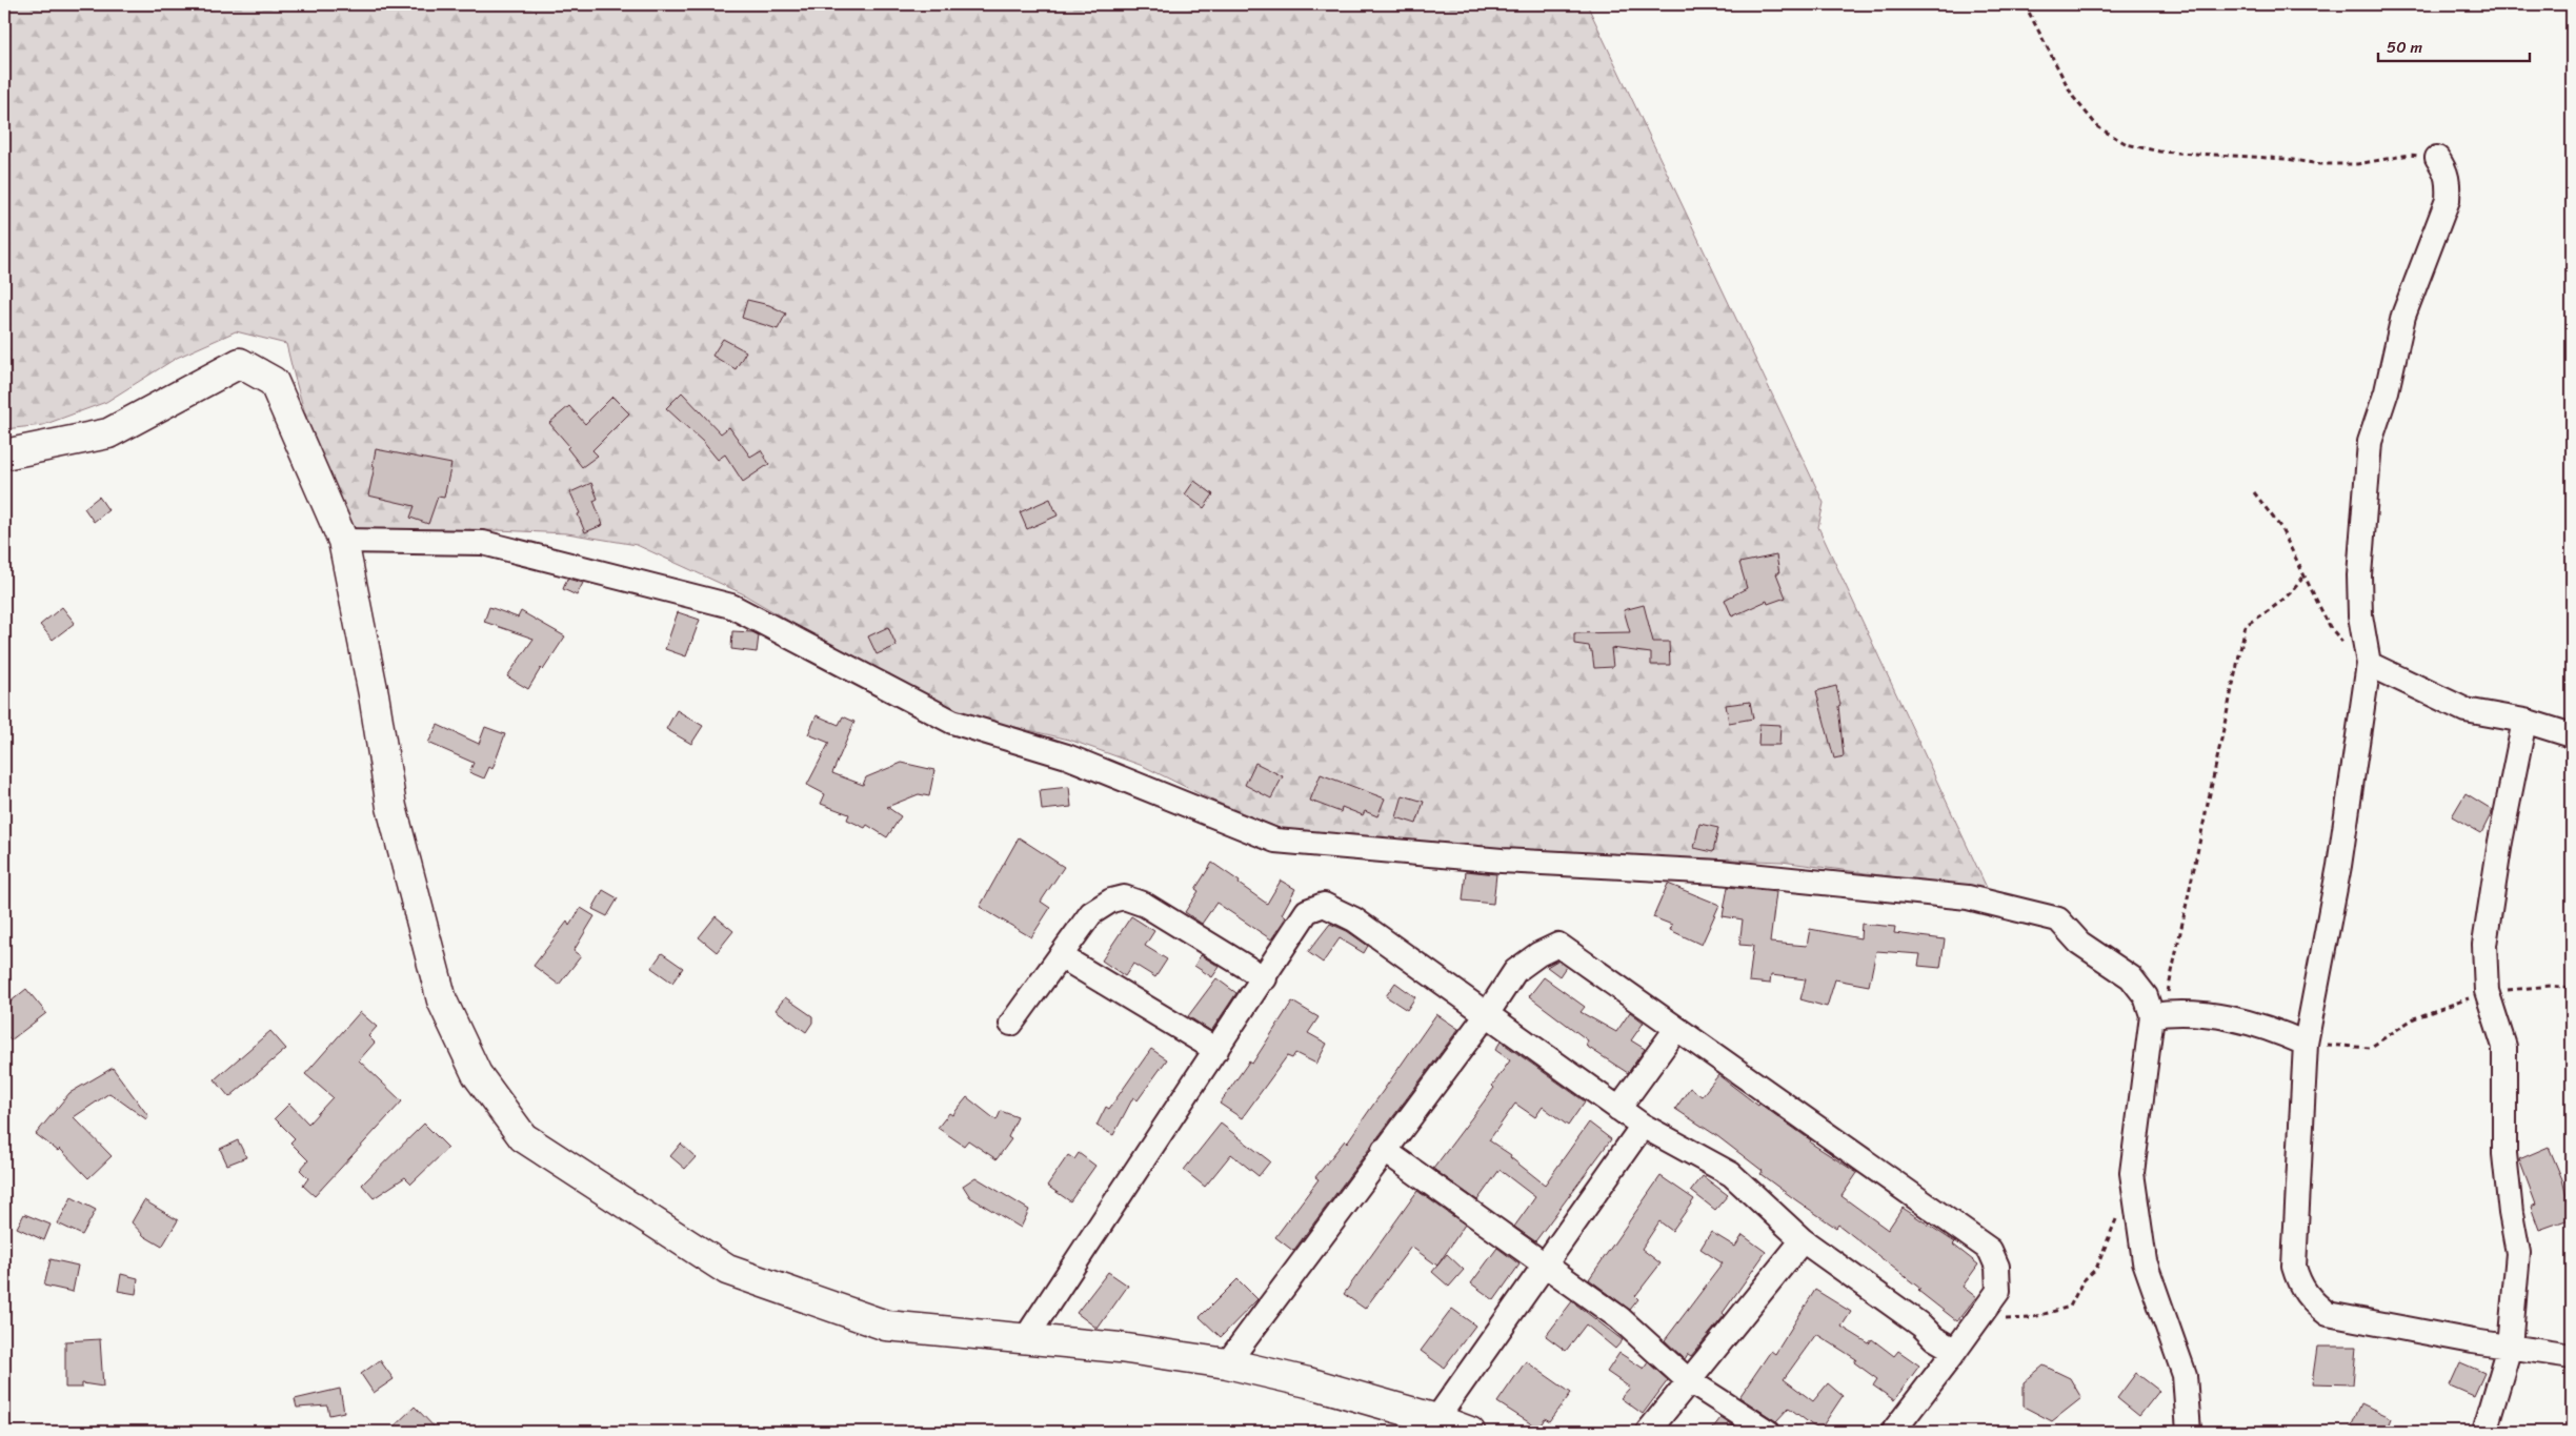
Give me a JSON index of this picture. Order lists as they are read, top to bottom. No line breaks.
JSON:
{"scale_bar":"50 m"}
